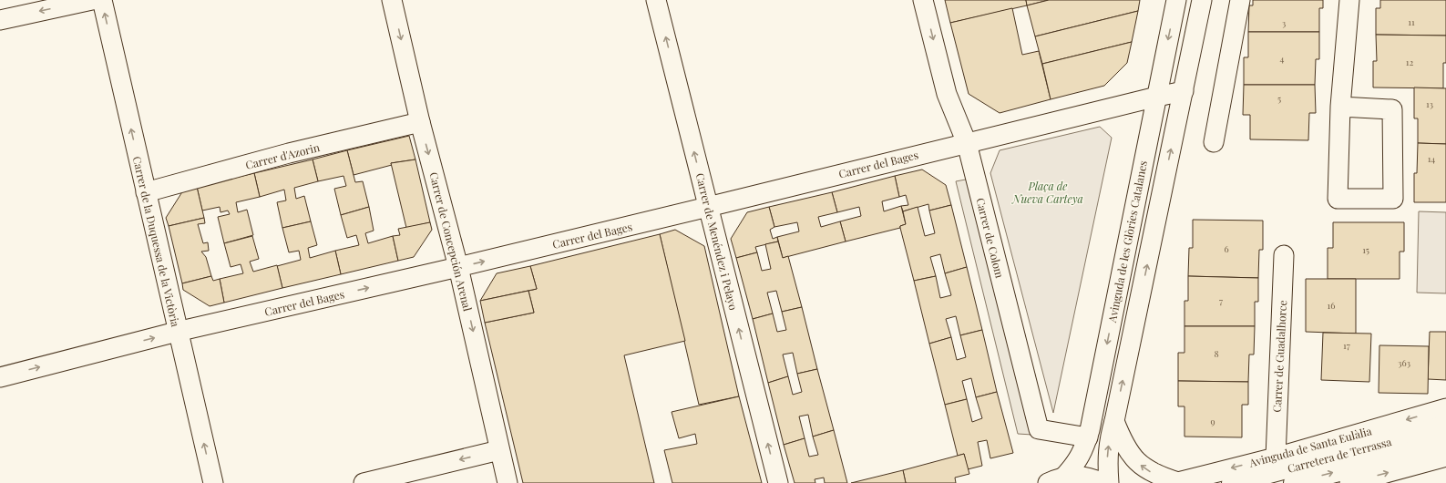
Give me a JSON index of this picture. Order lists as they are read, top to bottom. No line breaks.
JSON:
{"streets":{"main road":["Carretera de Terrassa"],"street":["Carrer d'Azorin","Carrer del Bages","Carrer de Colom","Carrer de la Duquessa de la Victòria","Carrer de Concepción Arenal","Carrer de Menéndez i Pelayo","Avinguda de les Glòries Catalanes","Carrer de Guadalhorce","Avinguda de Santa Eulàlia"]},"crossings":[["Carrer d'Azorin","Carrer de la Duquessa de la Victòria"],["Carrer d'Azorin","Carrer de Concepción Arenal"],["Carrer del Bages","Carrer de Colom"],["Carrer del Bages","Carrer de la Duquessa de la Victòria"],["Carrer del Bages","Carrer de Concepción Arenal"],["Carrer del Bages","Carrer de Menéndez i Pelayo"],["Carrer del Bages","Avinguda de les Glòries Catalanes"],["Carrer de Colom","Avinguda de les Glòries Catalanes"],["Carrer de Guadalhorce","Avinguda de Santa Eulàlia"]],"one_way":["Carrer del Bages","Carrer de la Duquessa de la Victòria","Carrer de Concepción Arenal","Carrer de Menéndez i Pelayo"],"parks":["Plaça de Nueva Carteya"],"house_numbers":["11","3","4","12","5","13","14","6","15","7","16","17","8","363","9"]}
